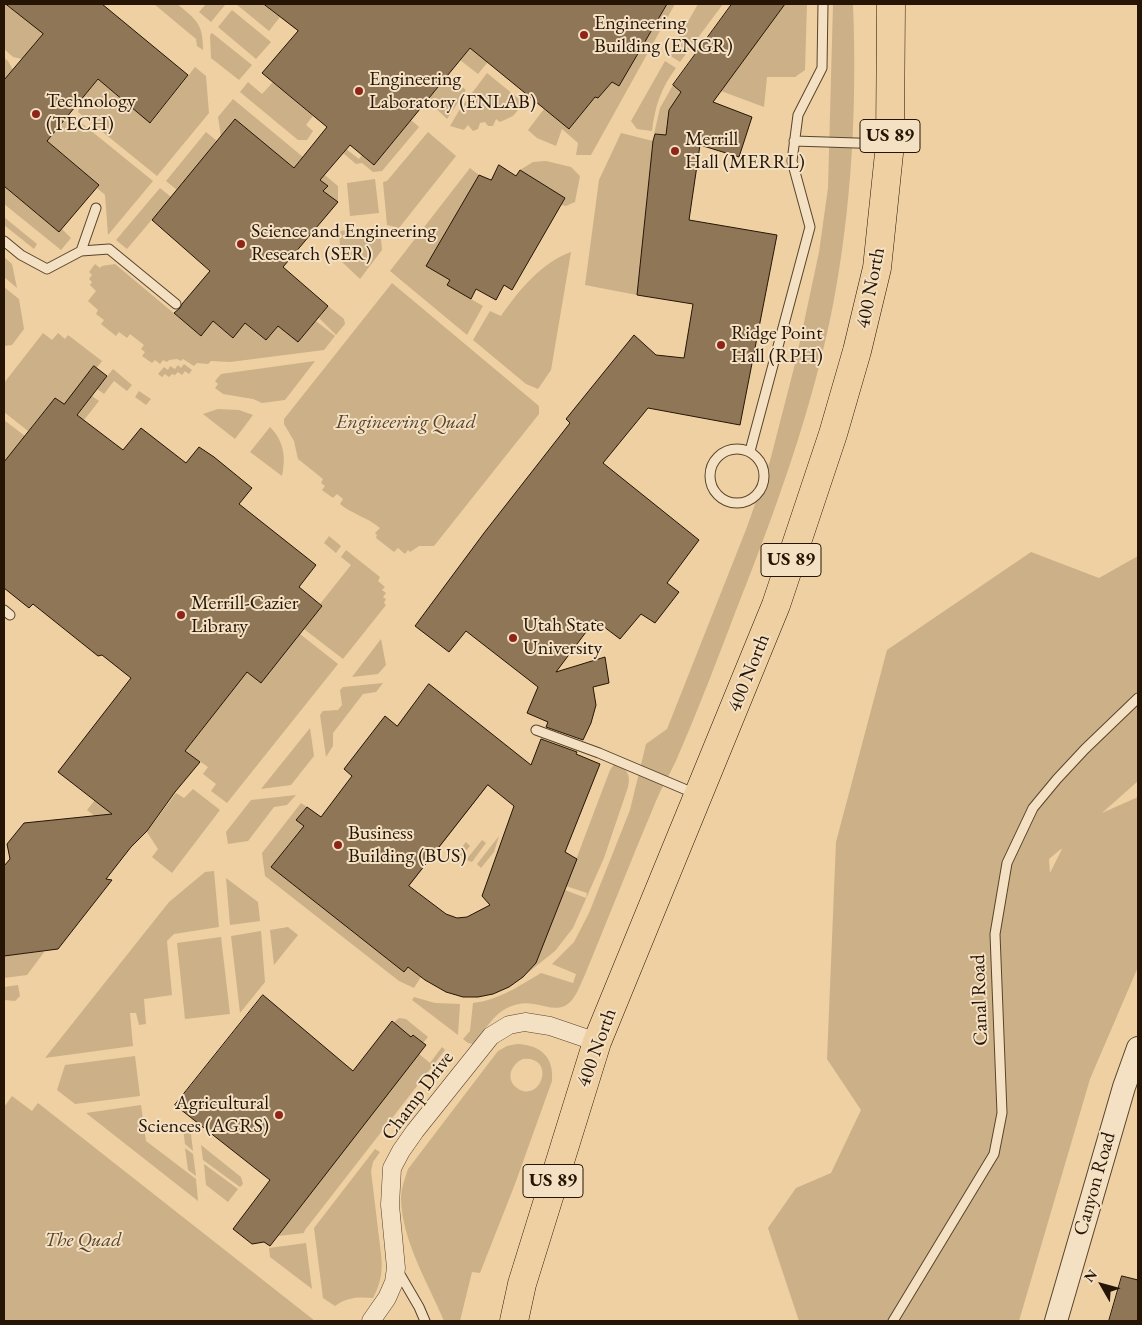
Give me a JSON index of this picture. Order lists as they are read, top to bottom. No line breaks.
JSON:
{"streets":{"main road":["US 89","400 North"],"street":["Champ Drive","Canyon Road"],"lane":["Canal Road"]},"crossings":[["400 North","Champ Drive"]],"parks":["Engineering Quad","The Quad"],"places":["Engineering Building (ENGR)","Engineering Laboratory (ENLAB)","Technology (TECH)","Merrill Hall (MERRL)","Science and Engineering Research (SER)","Ridge Point Hall (RPH)","Merrill-Cazier Library","Utah State University","Business Building (BUS)","Agricultural Sciences (AGRS)"],"north":"top left"}
